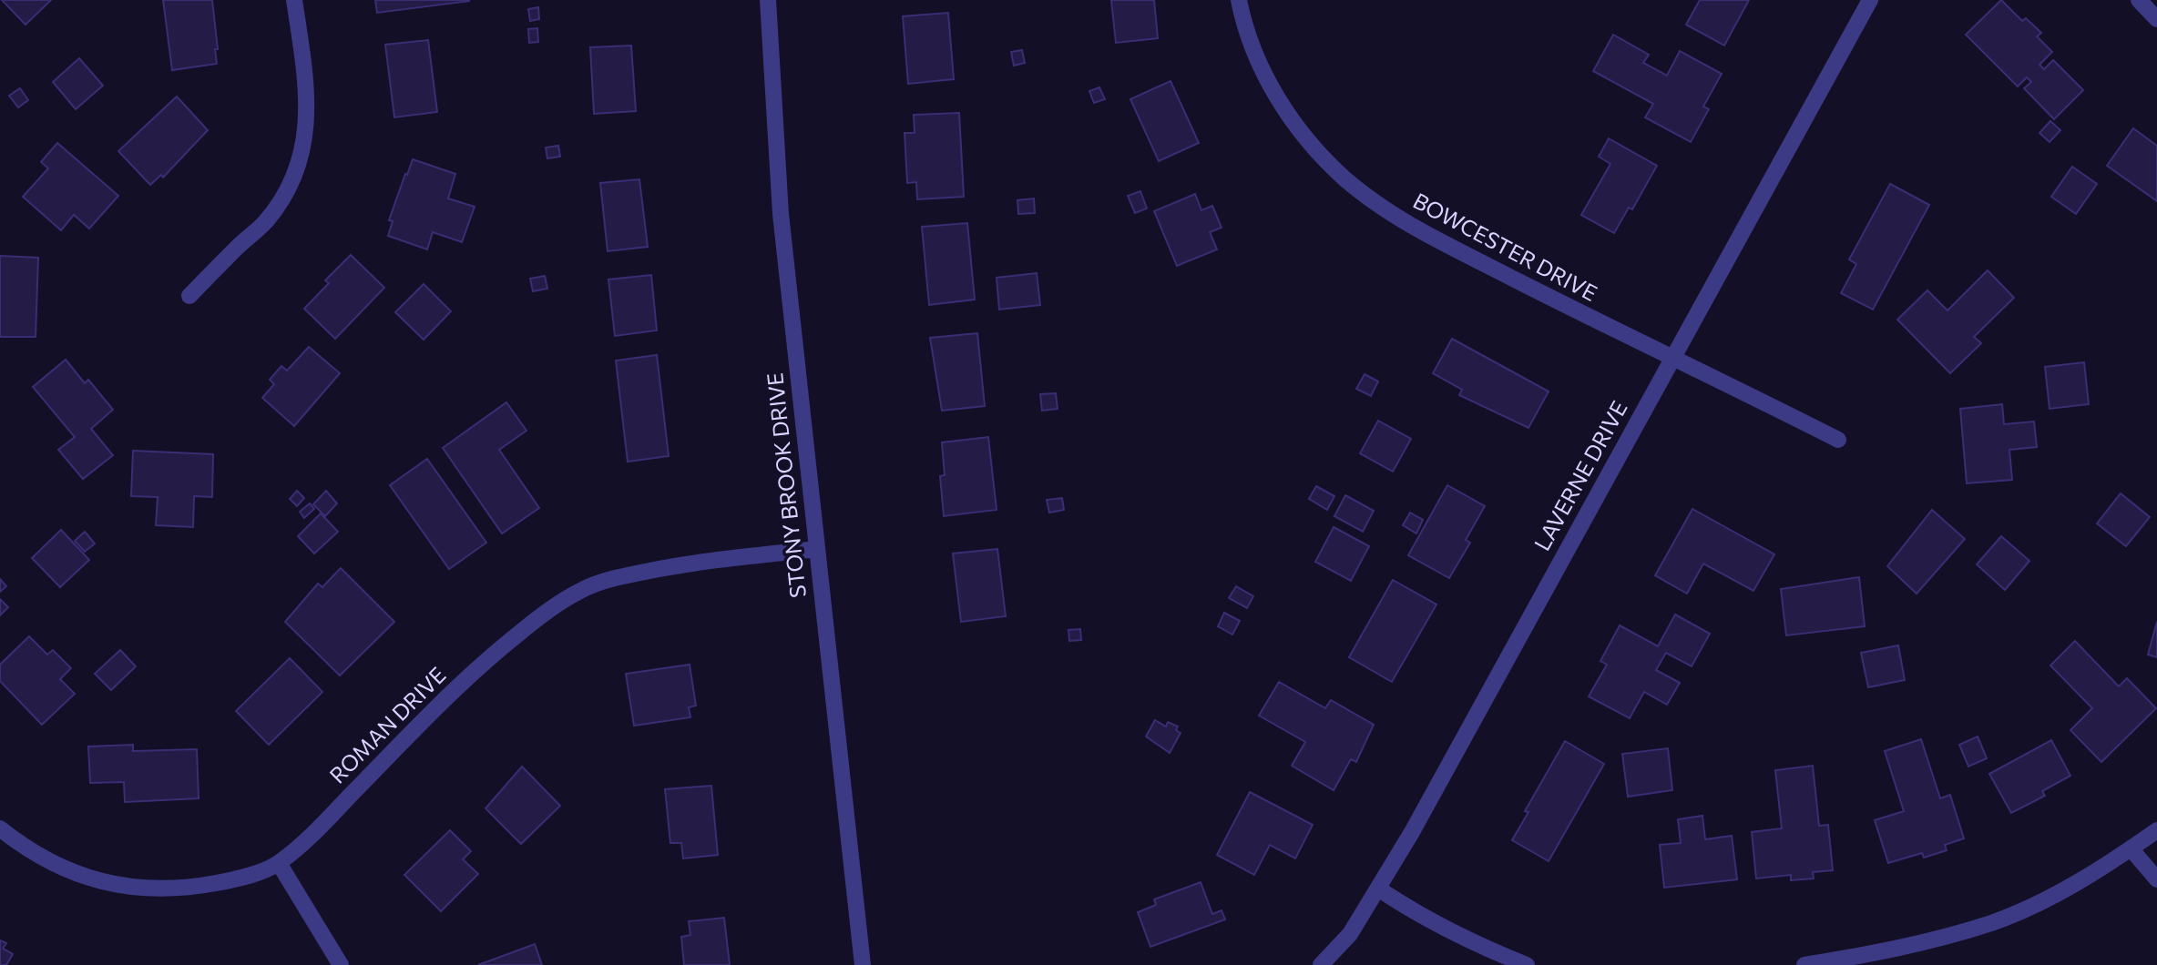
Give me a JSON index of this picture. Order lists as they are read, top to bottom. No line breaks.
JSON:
{"streets":{"street":["BOWCESTER DRIVE","LAVERNE DRIVE","STONY BROOK DRIVE","ROMAN DRIVE"]},"crossings":[["BOWCESTER DRIVE","LAVERNE DRIVE"],["STONY BROOK DRIVE","ROMAN DRIVE"]]}
